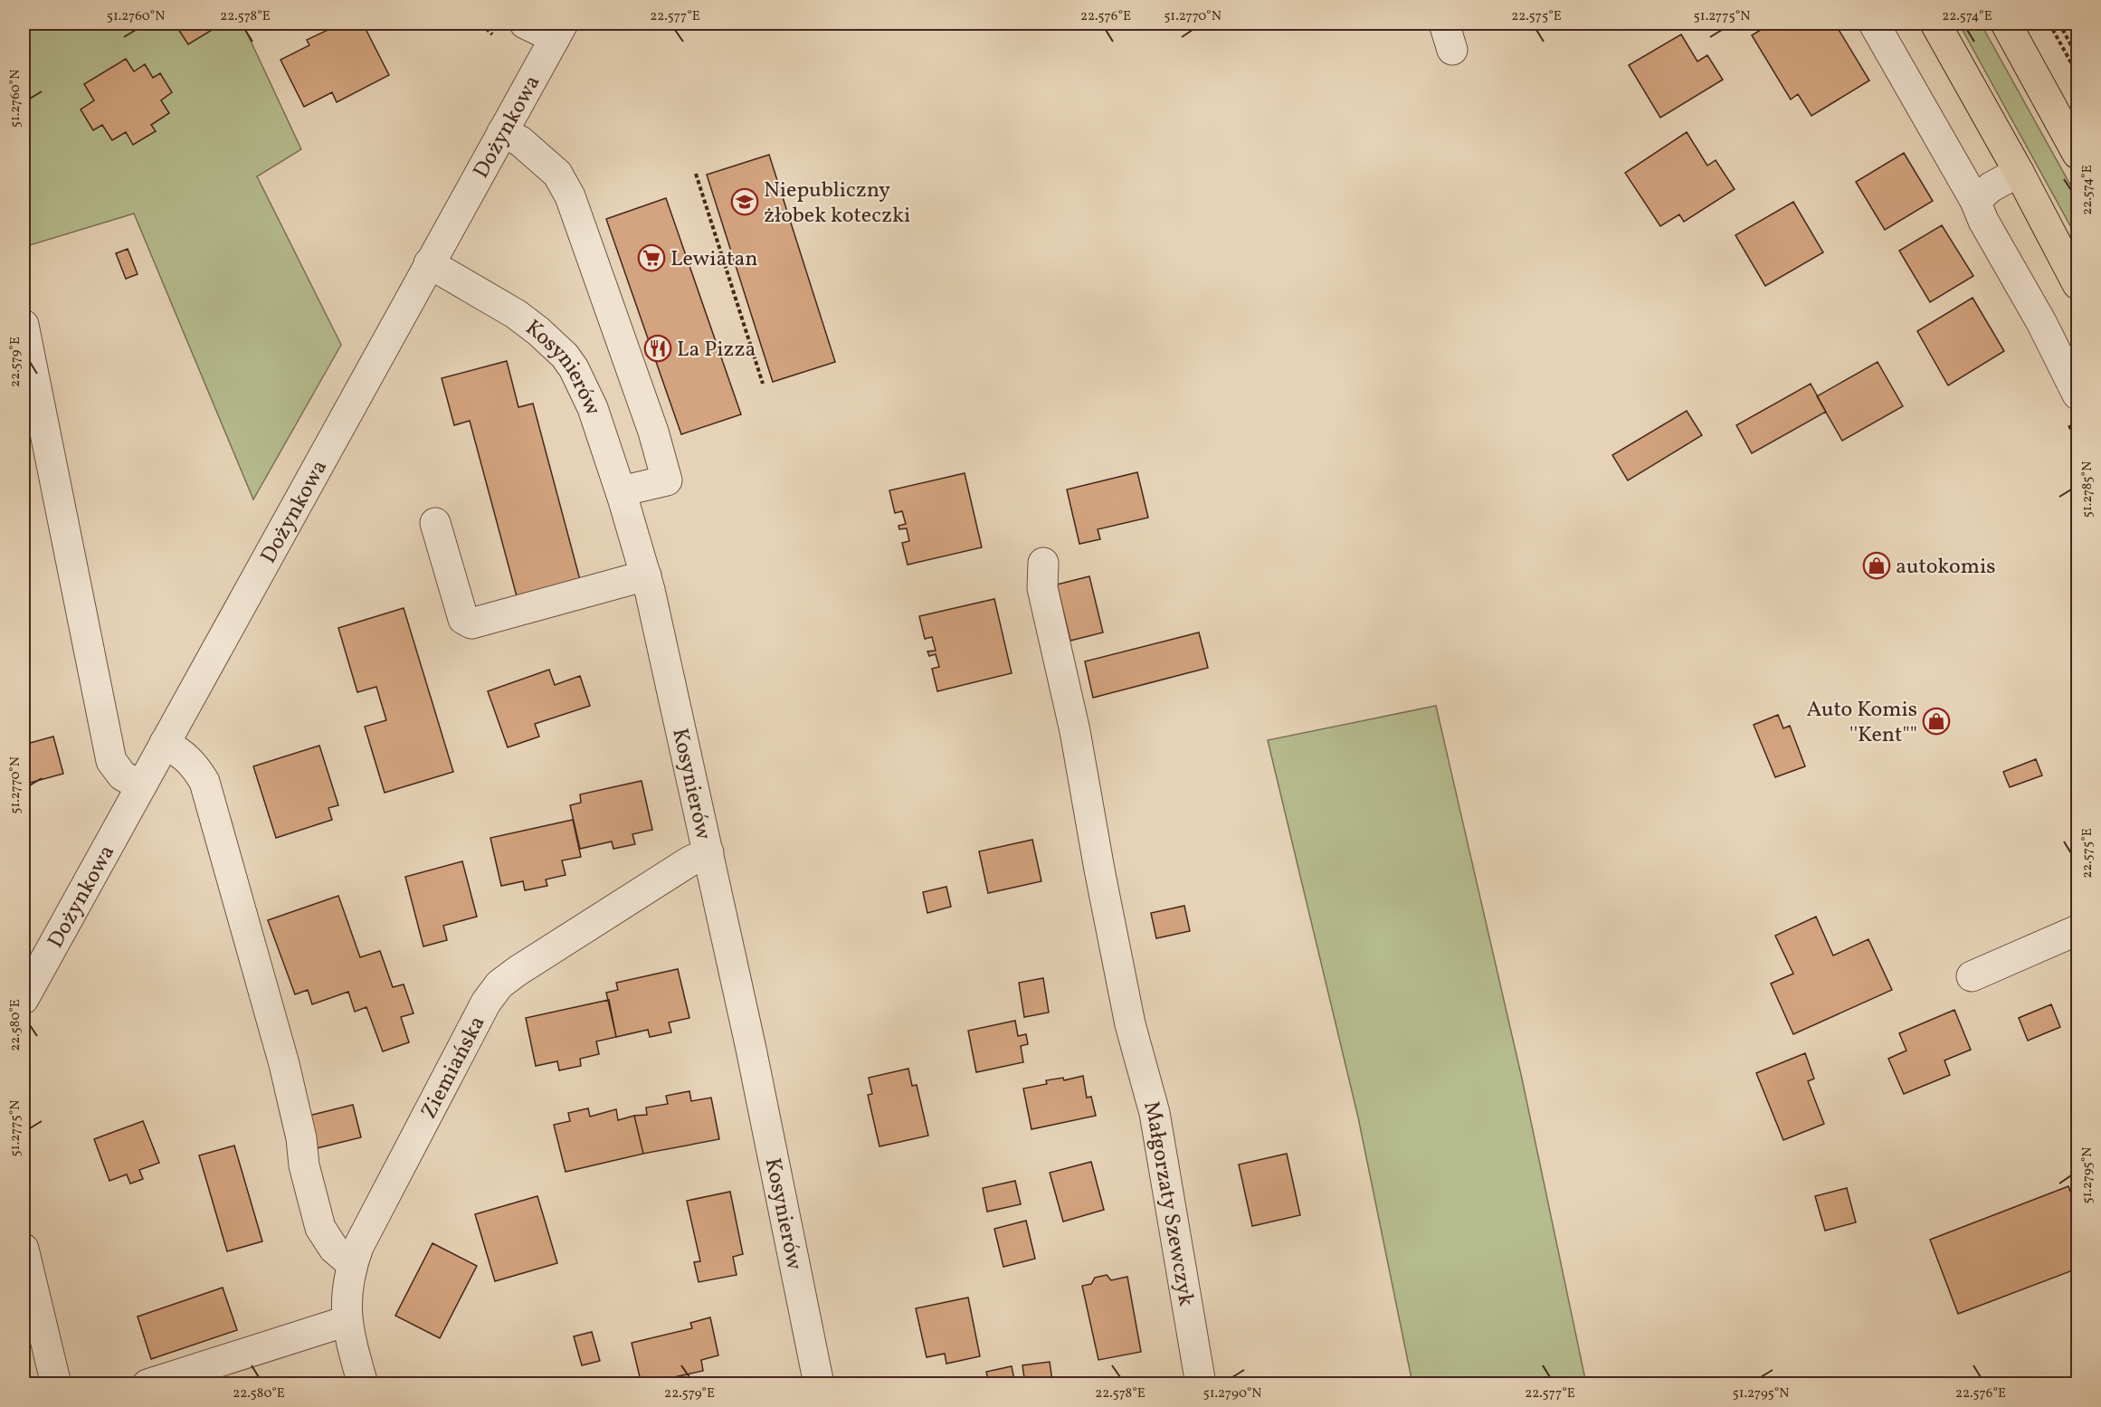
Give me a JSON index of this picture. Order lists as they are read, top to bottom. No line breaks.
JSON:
{"streets":{"street":["Dożynkowa","Kosynierów","Ziemiańska","Małgorzaty Szewczyk"]},"crossings":[["Dożynkowa","Kosynierów"],["Kosynierów","Ziemiańska"]],"places":{"school or university":["Niepubliczny żłobek koteczki"],"supermarket":["Lewiatan"],"restaurant":["La Pizza"],"shop":["autokomis","Auto Komis ''Kent\"\""]},"coordinates":["51.2760°N","22.578°E","22.577°E","22.576°E","51.2770°N","22.575°E","51.2775°N","22.574°E","22.579°E","51.2785°N","22.580°E","51.2795°N","51.2790°N"]}
